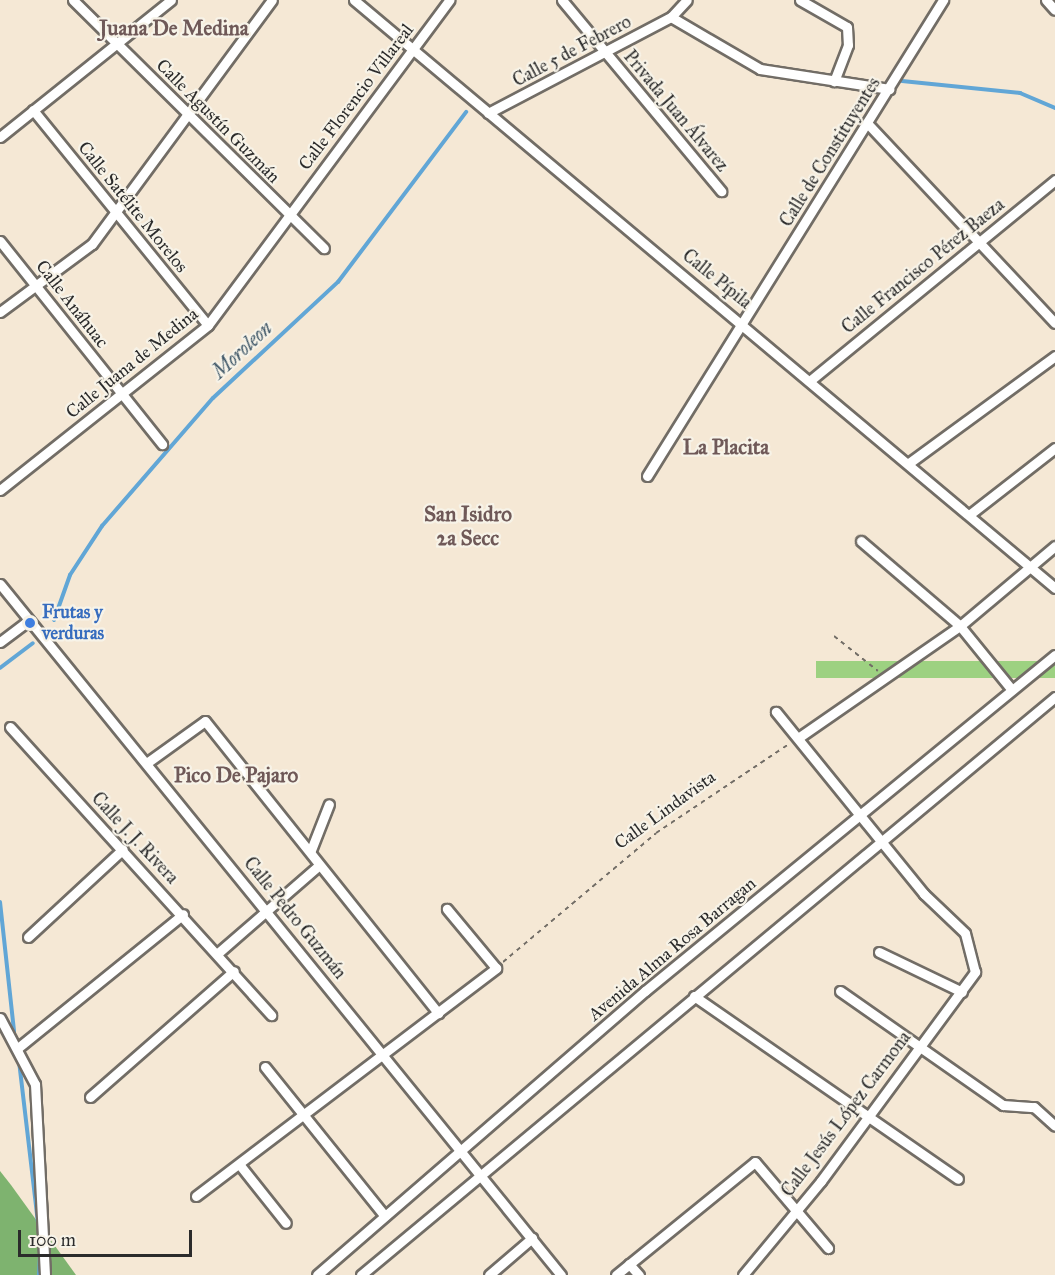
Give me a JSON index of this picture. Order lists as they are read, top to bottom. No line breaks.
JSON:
{"streets":{"street":["Calle 5 de Febrero","Calle Florencio Villareal","Privada Juan Álvarez","Calle Agustín Guzmán","Calle de Constituyentes","Calle Satélite Morelos","Calle Francisco Pérez Baeza","Calle Pípila","Calle Anáhuac","Calle Juana de Medina","Calle J. J. Rivera","Calle Pedro Guzmán","Avenida Alma Rosa Barragan","Calle Jesús López Carmona"],"path":["Calle Lindavista"]},"crossings":[["Calle 5 de Febrero","Privada Juan Álvarez"],["Calle 5 de Febrero","Calle Pípila"],["Calle Florencio Villareal","Calle Agustín Guzmán"],["Calle Florencio Villareal","Calle Pípila"],["Calle Florencio Villareal","Calle Juana de Medina"],["Calle Agustín Guzmán","Calle Juana de Medina"],["Calle de Constituyentes","Calle Pípila"],["Calle Satélite Morelos","Calle Juana de Medina"],["Calle Francisco Pérez Baeza","Calle Pípila"],["Calle Anáhuac","Calle Juana de Medina"],["Calle Pedro Guzmán","Avenida Alma Rosa Barragan"]],"districts":["Juana De Medina","La Placita","San Isidro 2a Secc","Pico De Pajaro"],"water":["Moroleon"],"places":["Frutas y verduras"],"scale_bar":"100 m"}
